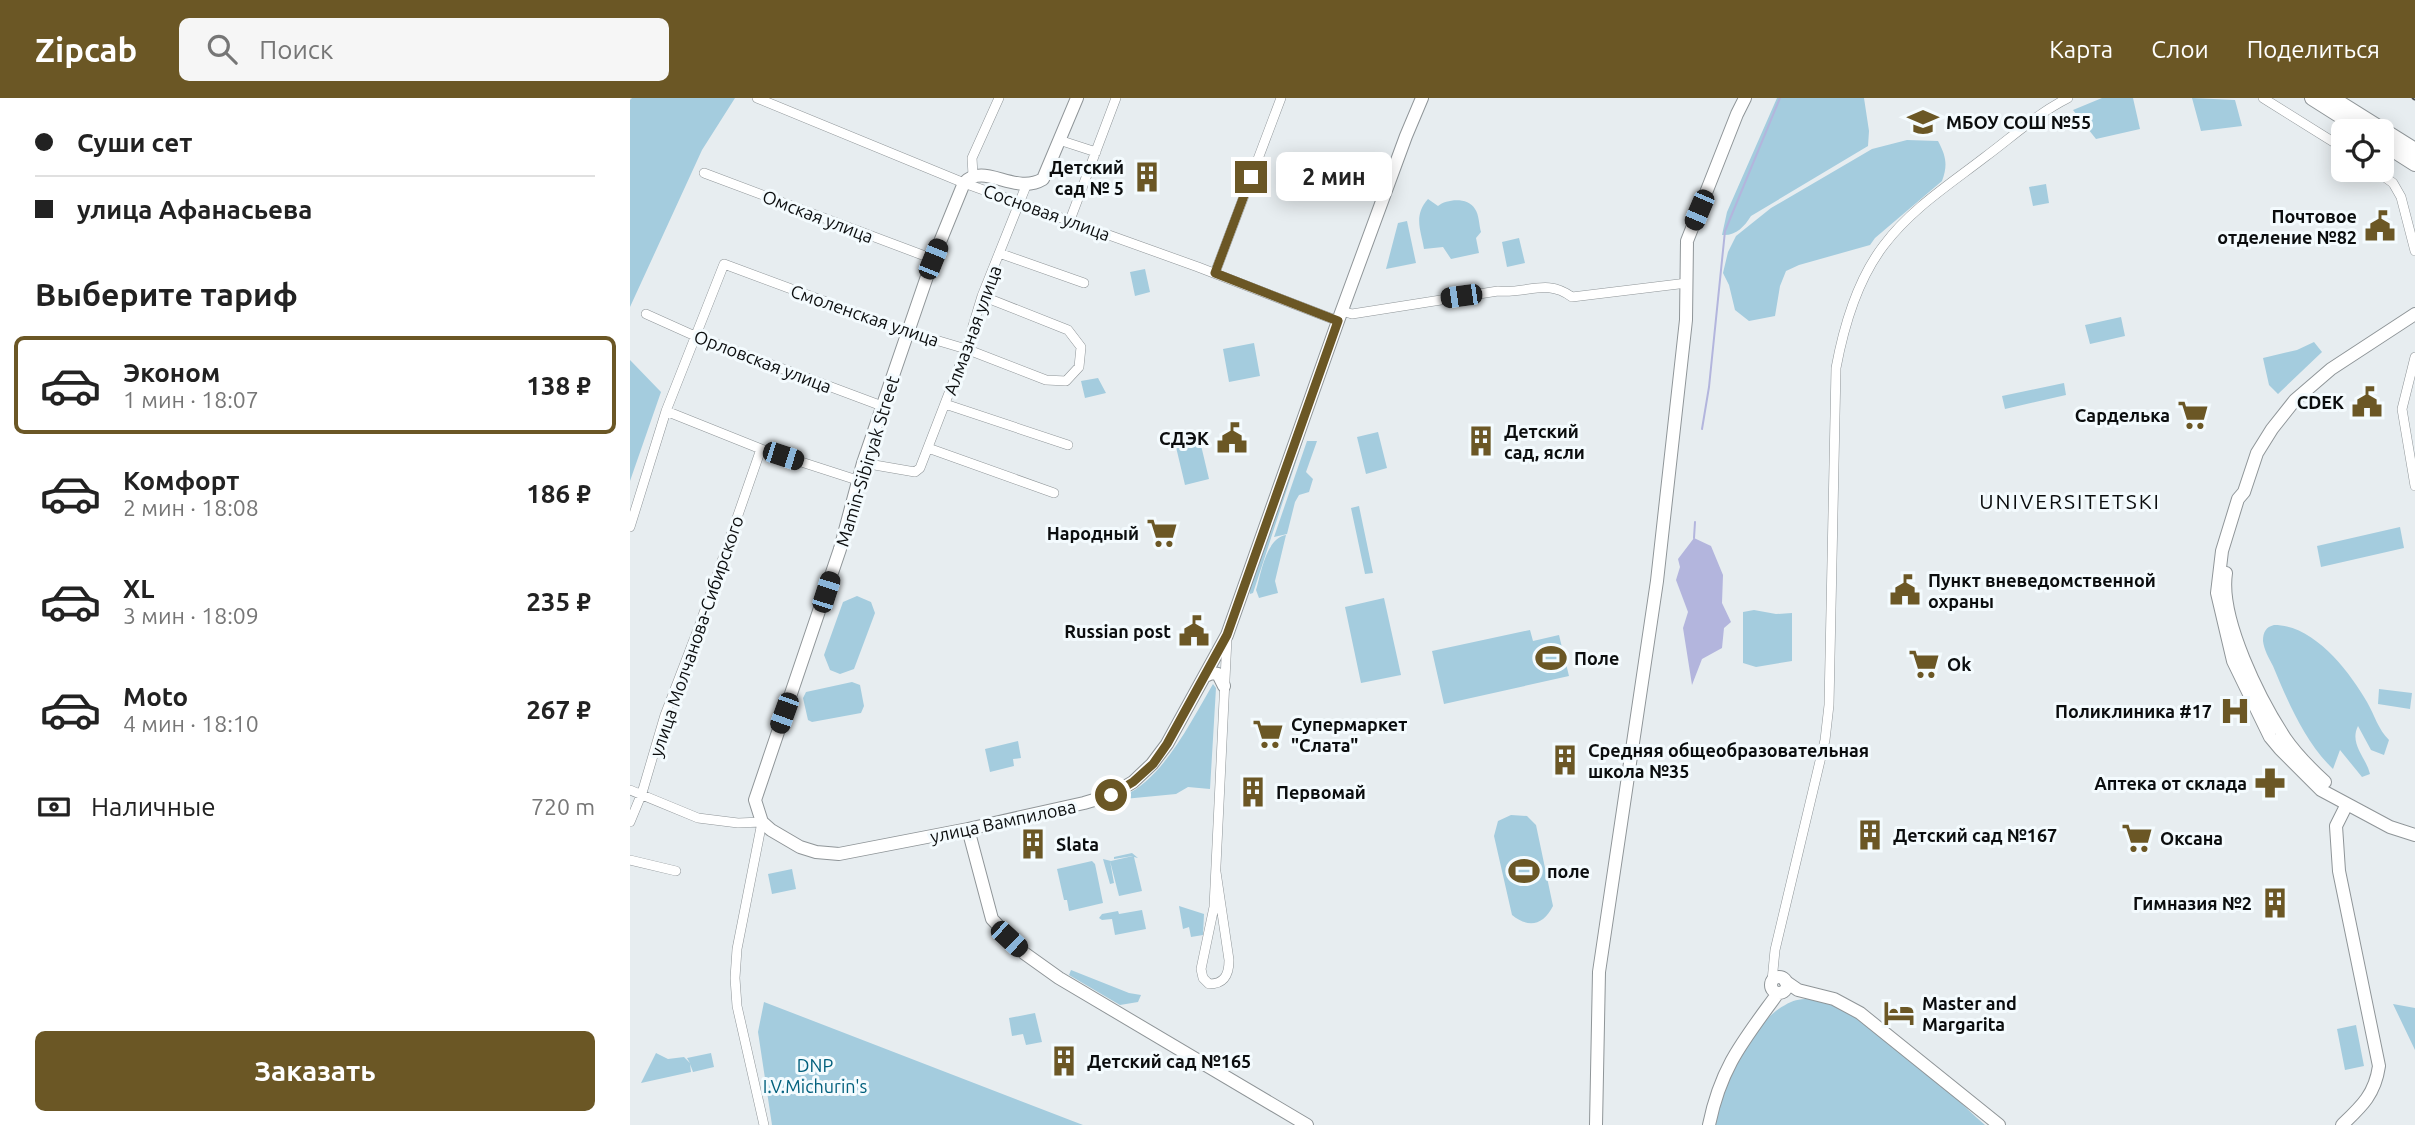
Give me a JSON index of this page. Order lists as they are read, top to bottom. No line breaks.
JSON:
{"streets":{"street":["Сосновая улица","Омская улица","Смоленская улица","Алмазная улица","Орловская улица","Mamin-Sibiryak Street","улица Молчанова-Сибирского","улица Вампилова"]},"crossings":[["Сосновая улица","Алмазная улица"],["Сосновая улица","Mamin-Sibiryak Street"],["Сосновая улица","улица Вампилова"],["Омская улица","Mamin-Sibiryak Street"],["Смоленская улица","Алмазная улица"],["Смоленская улица","Орловская улица"],["Смоленская улица","Mamin-Sibiryak Street"],["Алмазная улица","Mamin-Sibiryak Street"],["Орловская улица","Mamin-Sibiryak Street"],["Mamin-Sibiryak Street","улица Вампилова"]],"districts":["UNIVERSITETSKI"],"parks":["DNP I.V.Michurin's"],"places":{"school or university":["МБОУ СОШ №55"],"building":["Детский сад № 5","Детский сад, ясли","Средняя общеобразовательная школа №35","Первомай","Детский сад №167","Slata","Гимназия №2","Детский сад №165"],"public building":["Почтовое отделение №82","CDEK","СДЭК","Пункт вневедомственной охраны","Russian post"],"supermarket":["Сарделька","Народный","Ok","Супермаркет \"Слата\"","Оксана"],"sports":["Поле","поле"],"hospital":["Поликлиника #17"],"pharmacy":["Аптека от склада"],"hotel":["Master and Margarita"]},"page":{"header":"Zipcab","search":"Поиск","nav":["Карта","Слои","Поделиться"],"banner":["Суши сет","улица Афанасьева"],"bubble":"2 мин","heading":"Выберите тариф","list":[{"name":"Эконом","note":"1 мин · 18:07","value":"138 ₽"},{"name":"Комфорт","note":"2 мин · 18:08","value":"186 ₽"},{"name":"XL","note":"3 мин · 18:09","value":"235 ₽"},{"name":"Moto","note":"4 мин · 18:10","value":"267 ₽"}],"pay":["Наличные","720 m"],"buttons":"Заказать"}}
